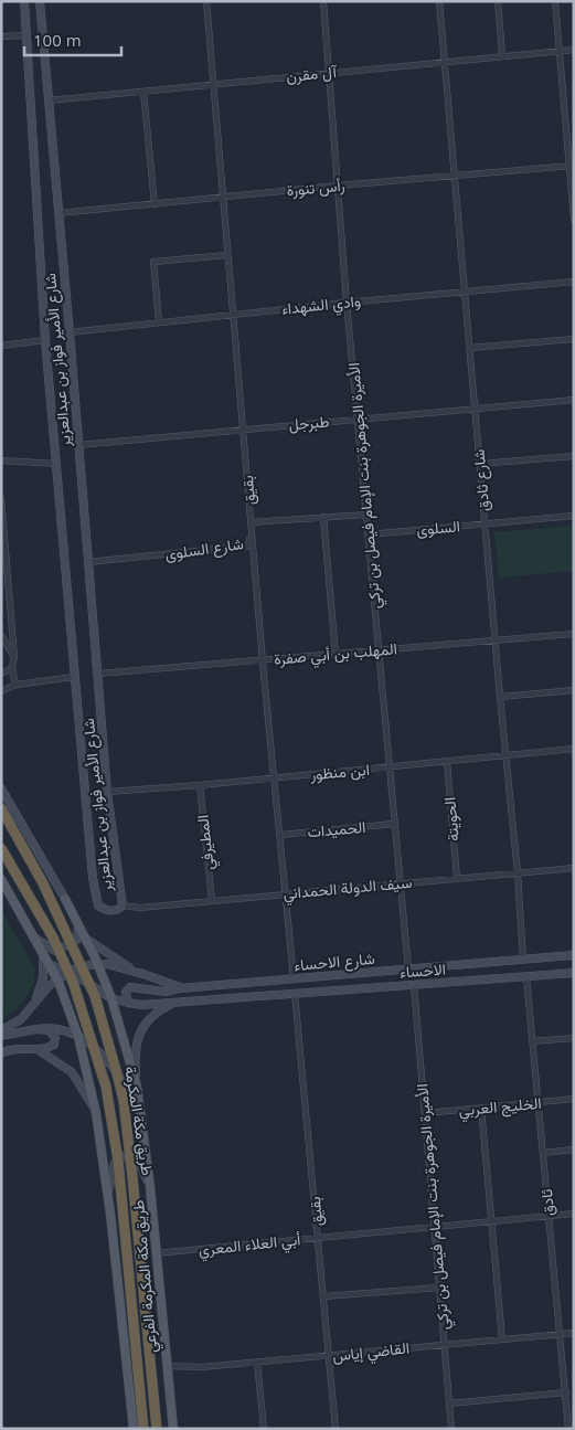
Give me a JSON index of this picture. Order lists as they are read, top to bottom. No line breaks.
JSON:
{"streets":{"highway":["طريق مكة المكرمة"],"main road":["شارع الأمير فواز بن عبدالعزير","شارع الاحساء","الاحساء","طريق مكة المكرمة الفرعي"],"street":["آل مقرن","رأس تنورة","وادي الشهداء","طبرجل","شارع ثادق","الأميرة الجوهرة بنت الإمام فيصل بن تركي","بقيق","السلوى","شارع السلوى","المهلب بن أبي صفرة","ابن منظور","الحويتة","الحميدات","المطيرفي","سيف الدولة الحمداني","الخليج العربي","ثادق","أبي العلاء المعري","القاضي إياس"]},"crossings":[["آل مقرن","شارع الأمير فواز بن عبدالعزير"],["آل مقرن","شارع ثادق"],["آل مقرن","الأميرة الجوهرة بنت الإمام فيصل بن تركي"],["آل مقرن","بقيق"],["رأس تنورة","شارع الأمير فواز بن عبدالعزير"],["رأس تنورة","شارع ثادق"],["رأس تنورة","الأميرة الجوهرة بنت الإمام فيصل بن تركي"],["رأس تنورة","بقيق"],["وادي الشهداء","شارع الأمير فواز بن عبدالعزير"],["وادي الشهداء","شارع ثادق"],["وادي الشهداء","الأميرة الجوهرة بنت الإمام فيصل بن تركي"],["وادي الشهداء","بقيق"],["شارع الأمير فواز بن عبدالعزير","طبرجل"],["شارع الأمير فواز بن عبدالعزير","شارع السلوى"],["شارع الأمير فواز بن عبدالعزير","المهلب بن أبي صفرة"],["شارع الأمير فواز بن عبدالعزير","ابن منظور"],["شارع الأمير فواز بن عبدالعزير","سيف الدولة الحمداني"],["طبرجل","شارع ثادق"],["طبرجل","الأميرة الجوهرة بنت الإمام فيصل بن تركي"],["طبرجل","بقيق"],["شارع ثادق","السلوى"],["شارع ثادق","المهلب بن أبي صفرة"],["شارع ثادق","ابن منظور"],["شارع ثادق","سيف الدولة الحمداني"],["شارع ثادق","شارع الاحساء"],["الأميرة الجوهرة بنت الإمام فيصل بن تركي","السلوى"],["الأميرة الجوهرة بنت الإمام فيصل بن تركي","شارع السلوى"],["الأميرة الجوهرة بنت الإمام فيصل بن تركي","المهلب بن أبي صفرة"],["الأميرة الجوهرة بنت الإمام فيصل بن تركي","ابن منظور"],["الأميرة الجوهرة بنت الإمام فيصل بن تركي","الحميدات"],["الأميرة الجوهرة بنت الإمام فيصل بن تركي","سيف الدولة الحمداني"],["الأميرة الجوهرة بنت الإمام فيصل بن تركي","شارع الاحساء"],["الأميرة الجوهرة بنت الإمام فيصل بن تركي","الاحساء"],["الأميرة الجوهرة بنت الإمام فيصل بن تركي","الخليج العربي"],["الأميرة الجوهرة بنت الإمام فيصل بن تركي","أبي العلاء المعري"],["الأميرة الجوهرة بنت الإمام فيصل بن تركي","القاضي إياس"],["بقيق","شارع السلوى"],["بقيق","المهلب بن أبي صفرة"],["بقيق","ابن منظور"],["بقيق","الحميدات"],["بقيق","سيف الدولة الحمداني"],["بقيق","شارع الاحساء"],["بقيق","الاحساء"],["بقيق","أبي العلاء المعري"],["بقيق","القاضي إياس"],["ابن منظور","الحويتة"],["ابن منظور","المطيرفي"],["الحويتة","سيف الدولة الحمداني"],["المطيرفي","سيف الدولة الحمداني"],["شارع الاحساء","الاحساء"],["الاحساء","ثادق"],["الخليج العربي","ثادق"],["ثادق","أبي العلاء المعري"],["ثادق","القاضي إياس"],["أبي العلاء المعري","طريق مكة المكرمة الفرعي"],["طريق مكة المكرمة الفرعي","القاضي إياس"]],"scale_bar":"100 m"}
